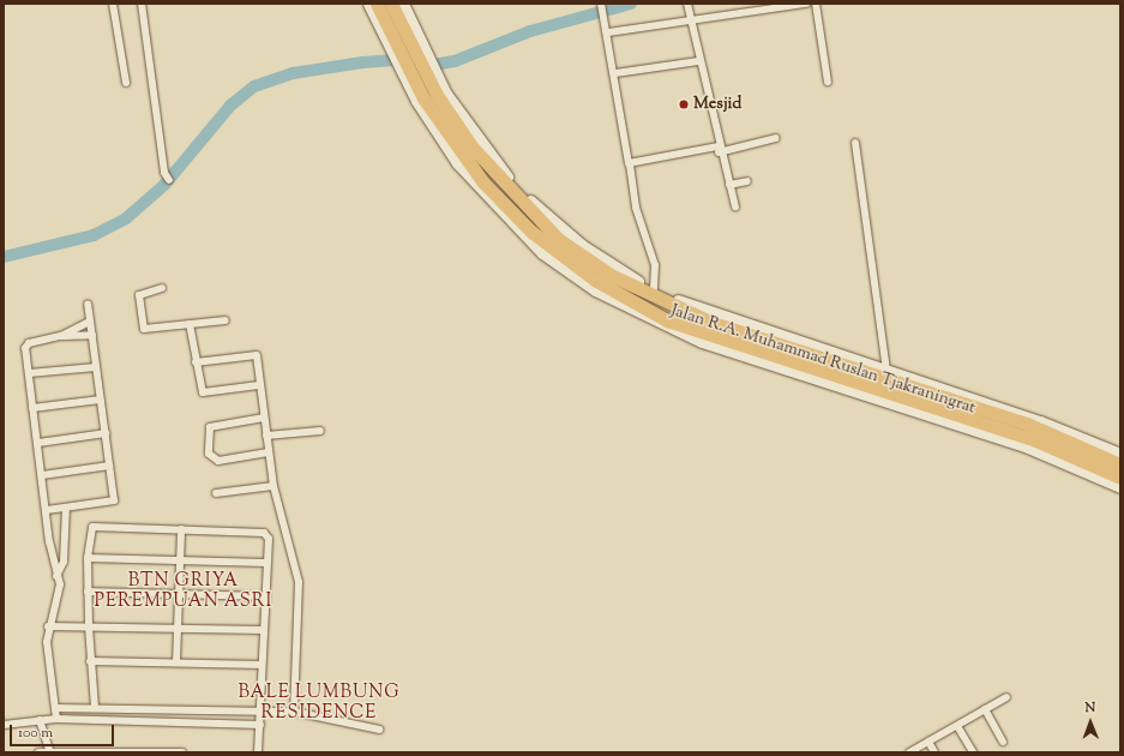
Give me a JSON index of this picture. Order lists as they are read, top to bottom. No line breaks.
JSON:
{"streets":{"highway":["Jalan R.A. Muhammad Ruslan Tjakraningrat"]},"districts":["BTN GRIYA PEREMPUAN ASRI","BALE LUMBUNG RESIDENCE"],"places":["Mesjid"],"scale_bar":"100 m","north":"top"}
